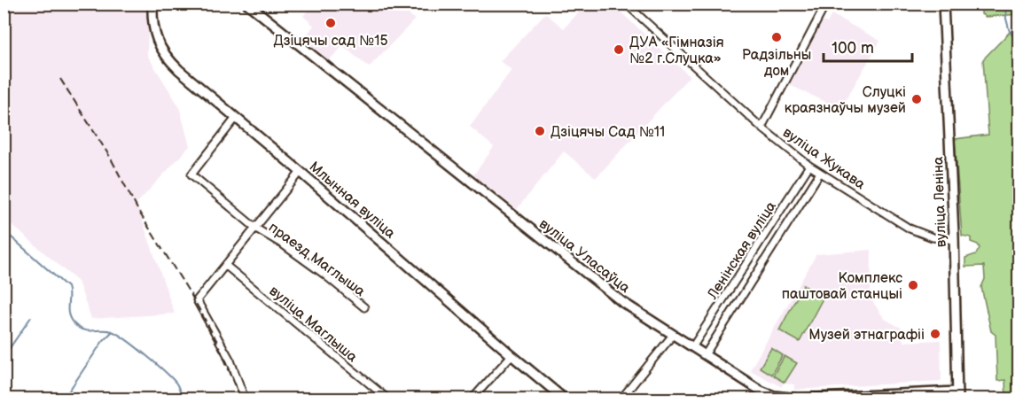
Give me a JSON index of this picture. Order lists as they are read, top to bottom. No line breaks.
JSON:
{"streets":{"main road":["Млынная вуліца","вуліца Леніна","вуліца Уласаўца"],"street":["вуліца Жукава","Ленінская вуліца","праезд Маглыша","вуліца Маглыша"]},"crossings":[["вуліца Жукава","вуліца Леніна"],["вуліца Жукава","Ленінская вуліца"],["Млынная вуліца","праезд Маглыша"],["вуліца Леніна","вуліца Уласаўца"],["Ленінская вуліца","вуліца Уласаўца"]],"places":["Дзіцячы сад №15","Радзільны дом","ДУА «Гімназія №2 г.Слуцка»","Слуцкі краязнаўчы музей","Дзіцячы Сад №11","Комплекс паштовай станцыі","Музей этнаграфіі"],"scale_bar":"100 m"}
